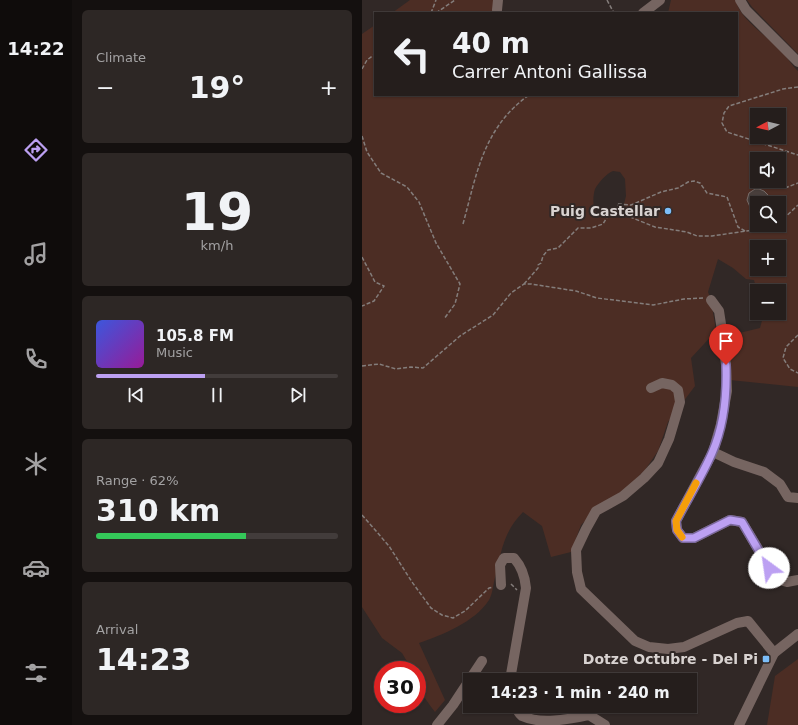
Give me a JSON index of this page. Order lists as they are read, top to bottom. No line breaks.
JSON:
{"places":{"other":["Puig Castellar"],"transit":["Dotze Octubre - Del Pi"]},"north":"left","page":{"tabs":"14:22","tile":["Climate",["19","km/h"],["Range · 62%","310 km"],["Arrival","14:23"]],"turn":["40 m","Carrer Antoni Gallissa"],"heat":["−","19°","+"],"map_buttons":["+","−"],"song":["105.8 FM","Music"],"limit":"30","trip":"14:23 · 1 min · 240 m"}}
